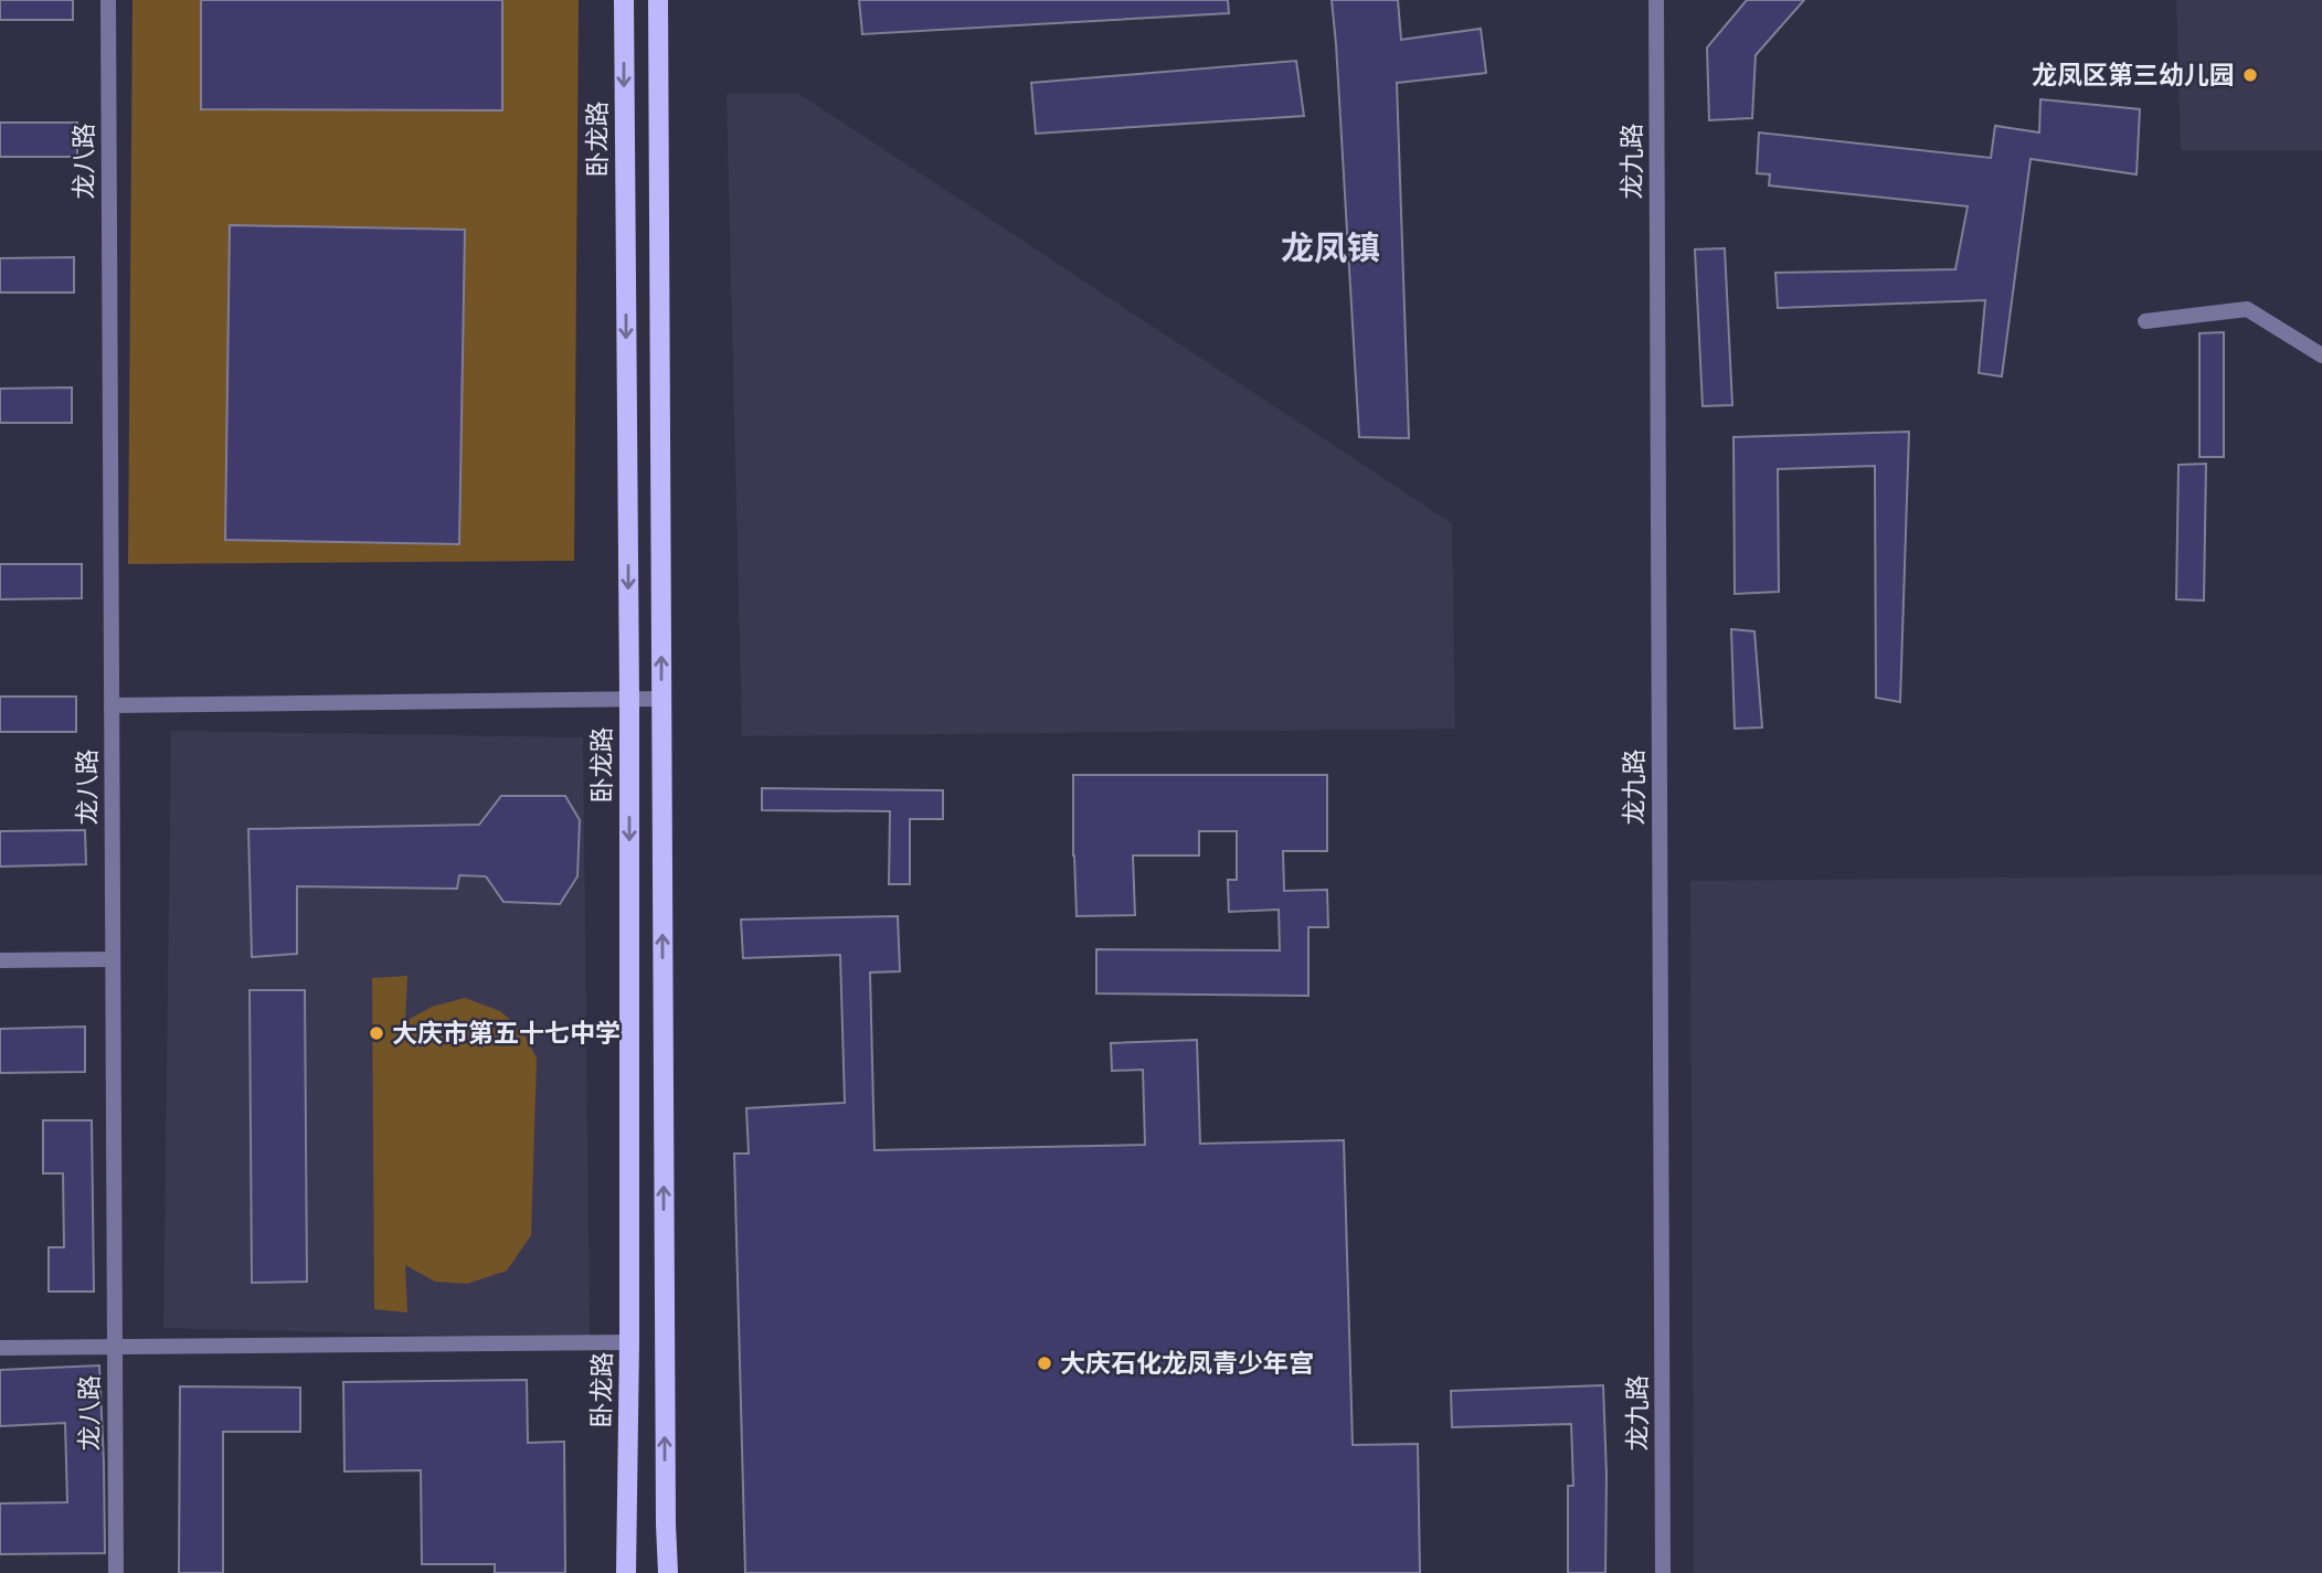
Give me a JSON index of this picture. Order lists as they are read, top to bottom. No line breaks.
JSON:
{"streets":{"main road":["卧龙路"],"street":["龙八路","龙九路"]},"districts":["龙凤镇"],"places":["龙凤区第三幼儿园","大庆市第五十七中学","大庆石化龙凤青少年宫"]}
